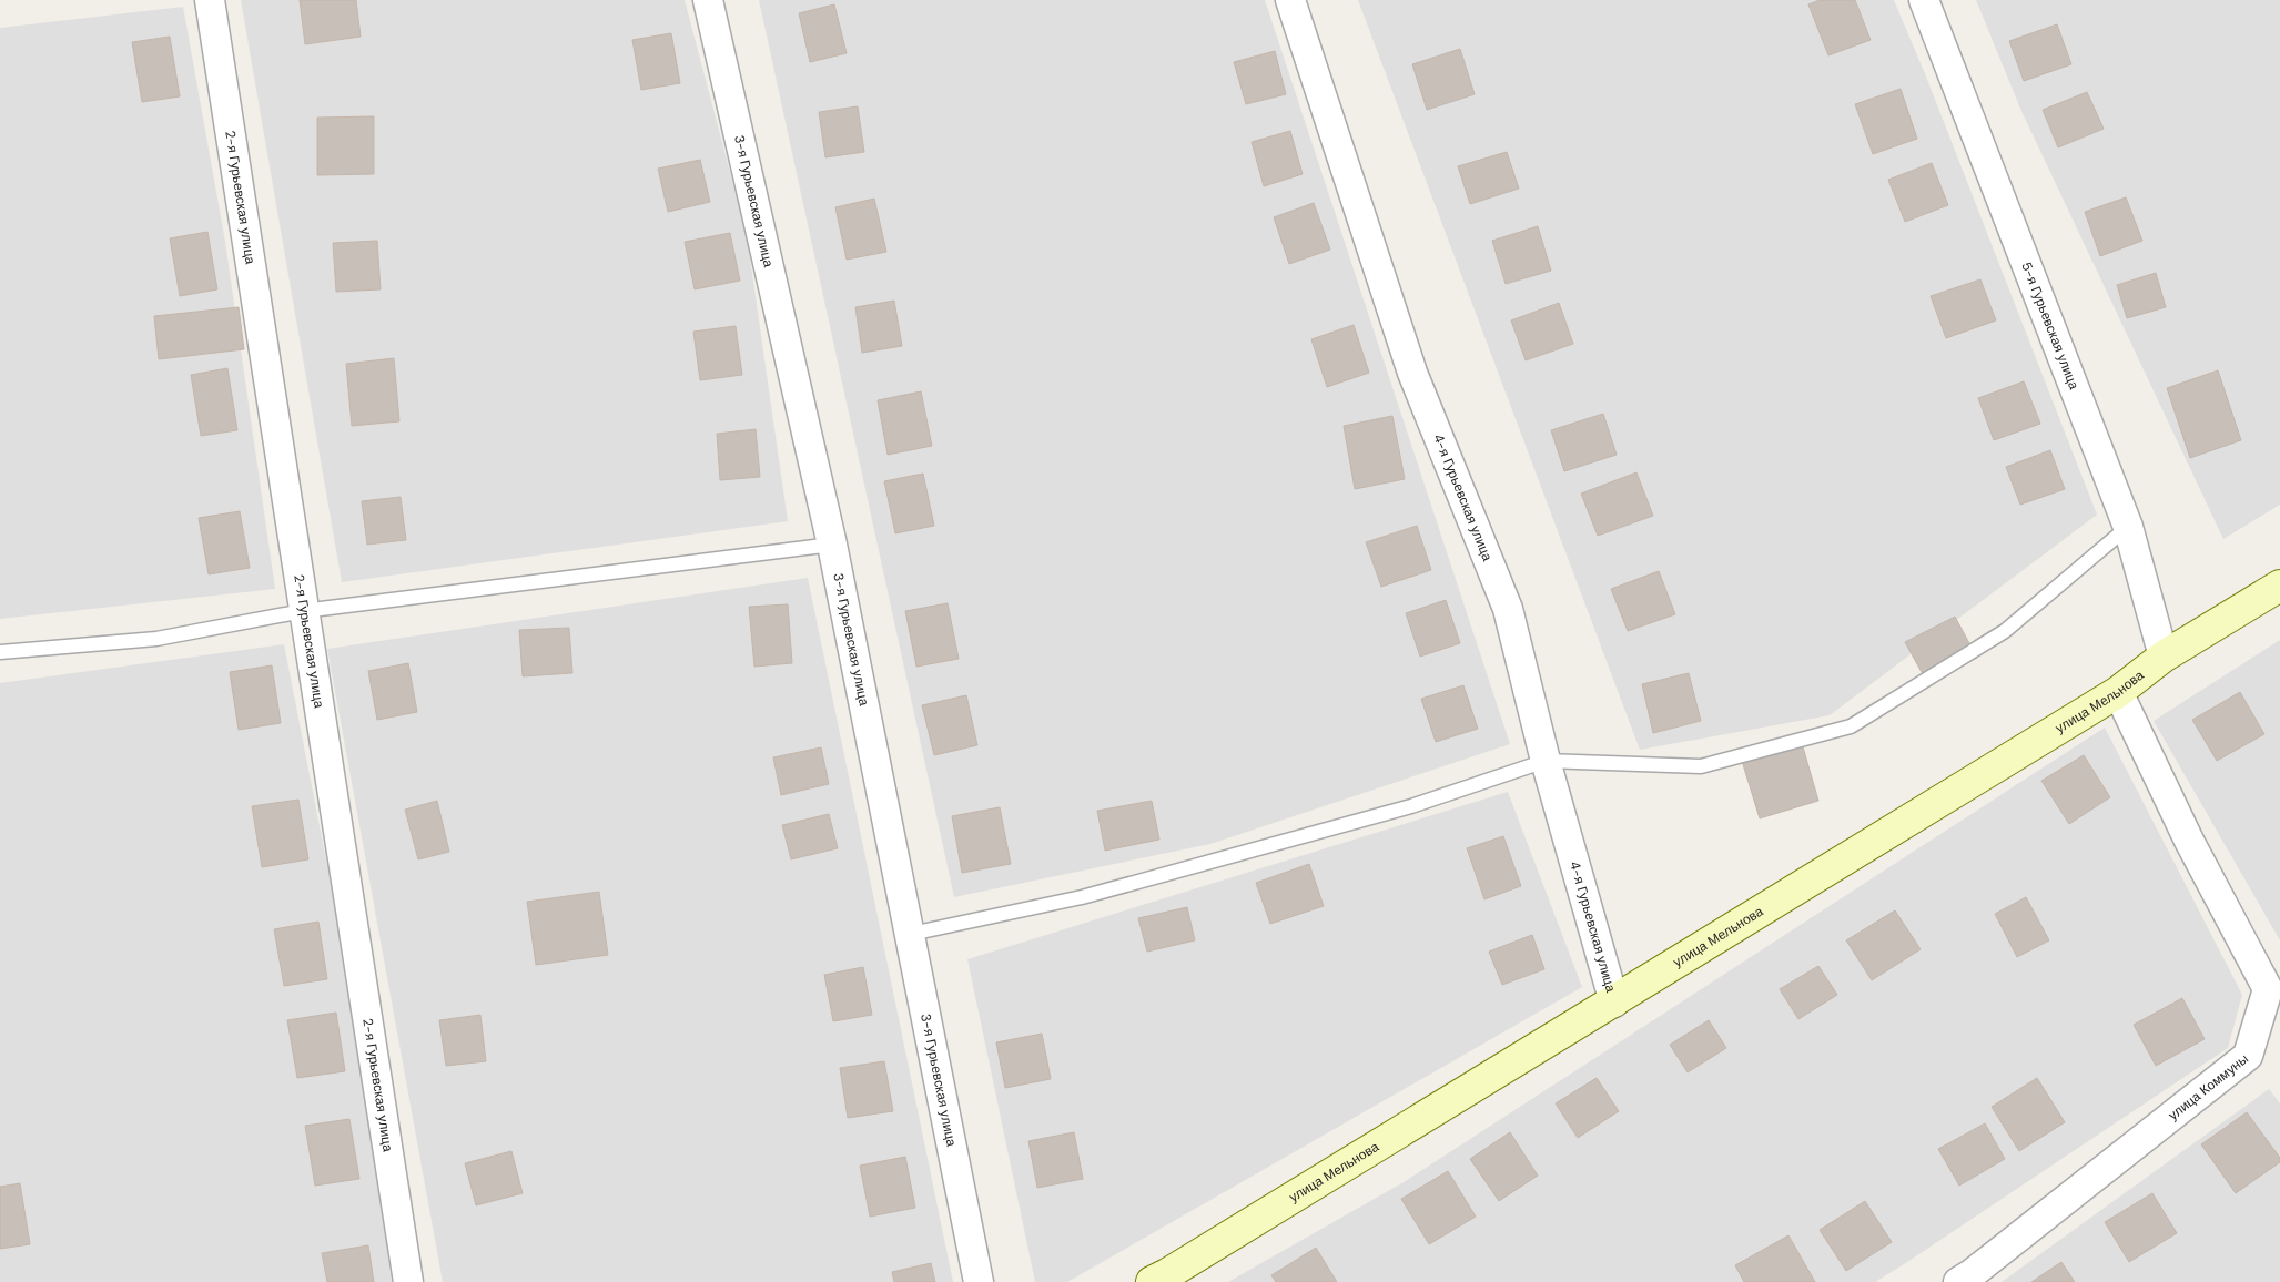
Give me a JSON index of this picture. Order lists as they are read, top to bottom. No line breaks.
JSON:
{"streets":{"main road":["улица Мельнова"],"street":["2-я Гурьевская улица","3-я Гурьевская улица","5-я Гурьевская улица","4-я Гурьевская улица","улица Коммуны"]},"crossings":[["5-я Гурьевская улица","улица Мельнова"],["4-я Гурьевская улица","улица Мельнова"],["улица Мельнова","улица Коммуны"]]}
